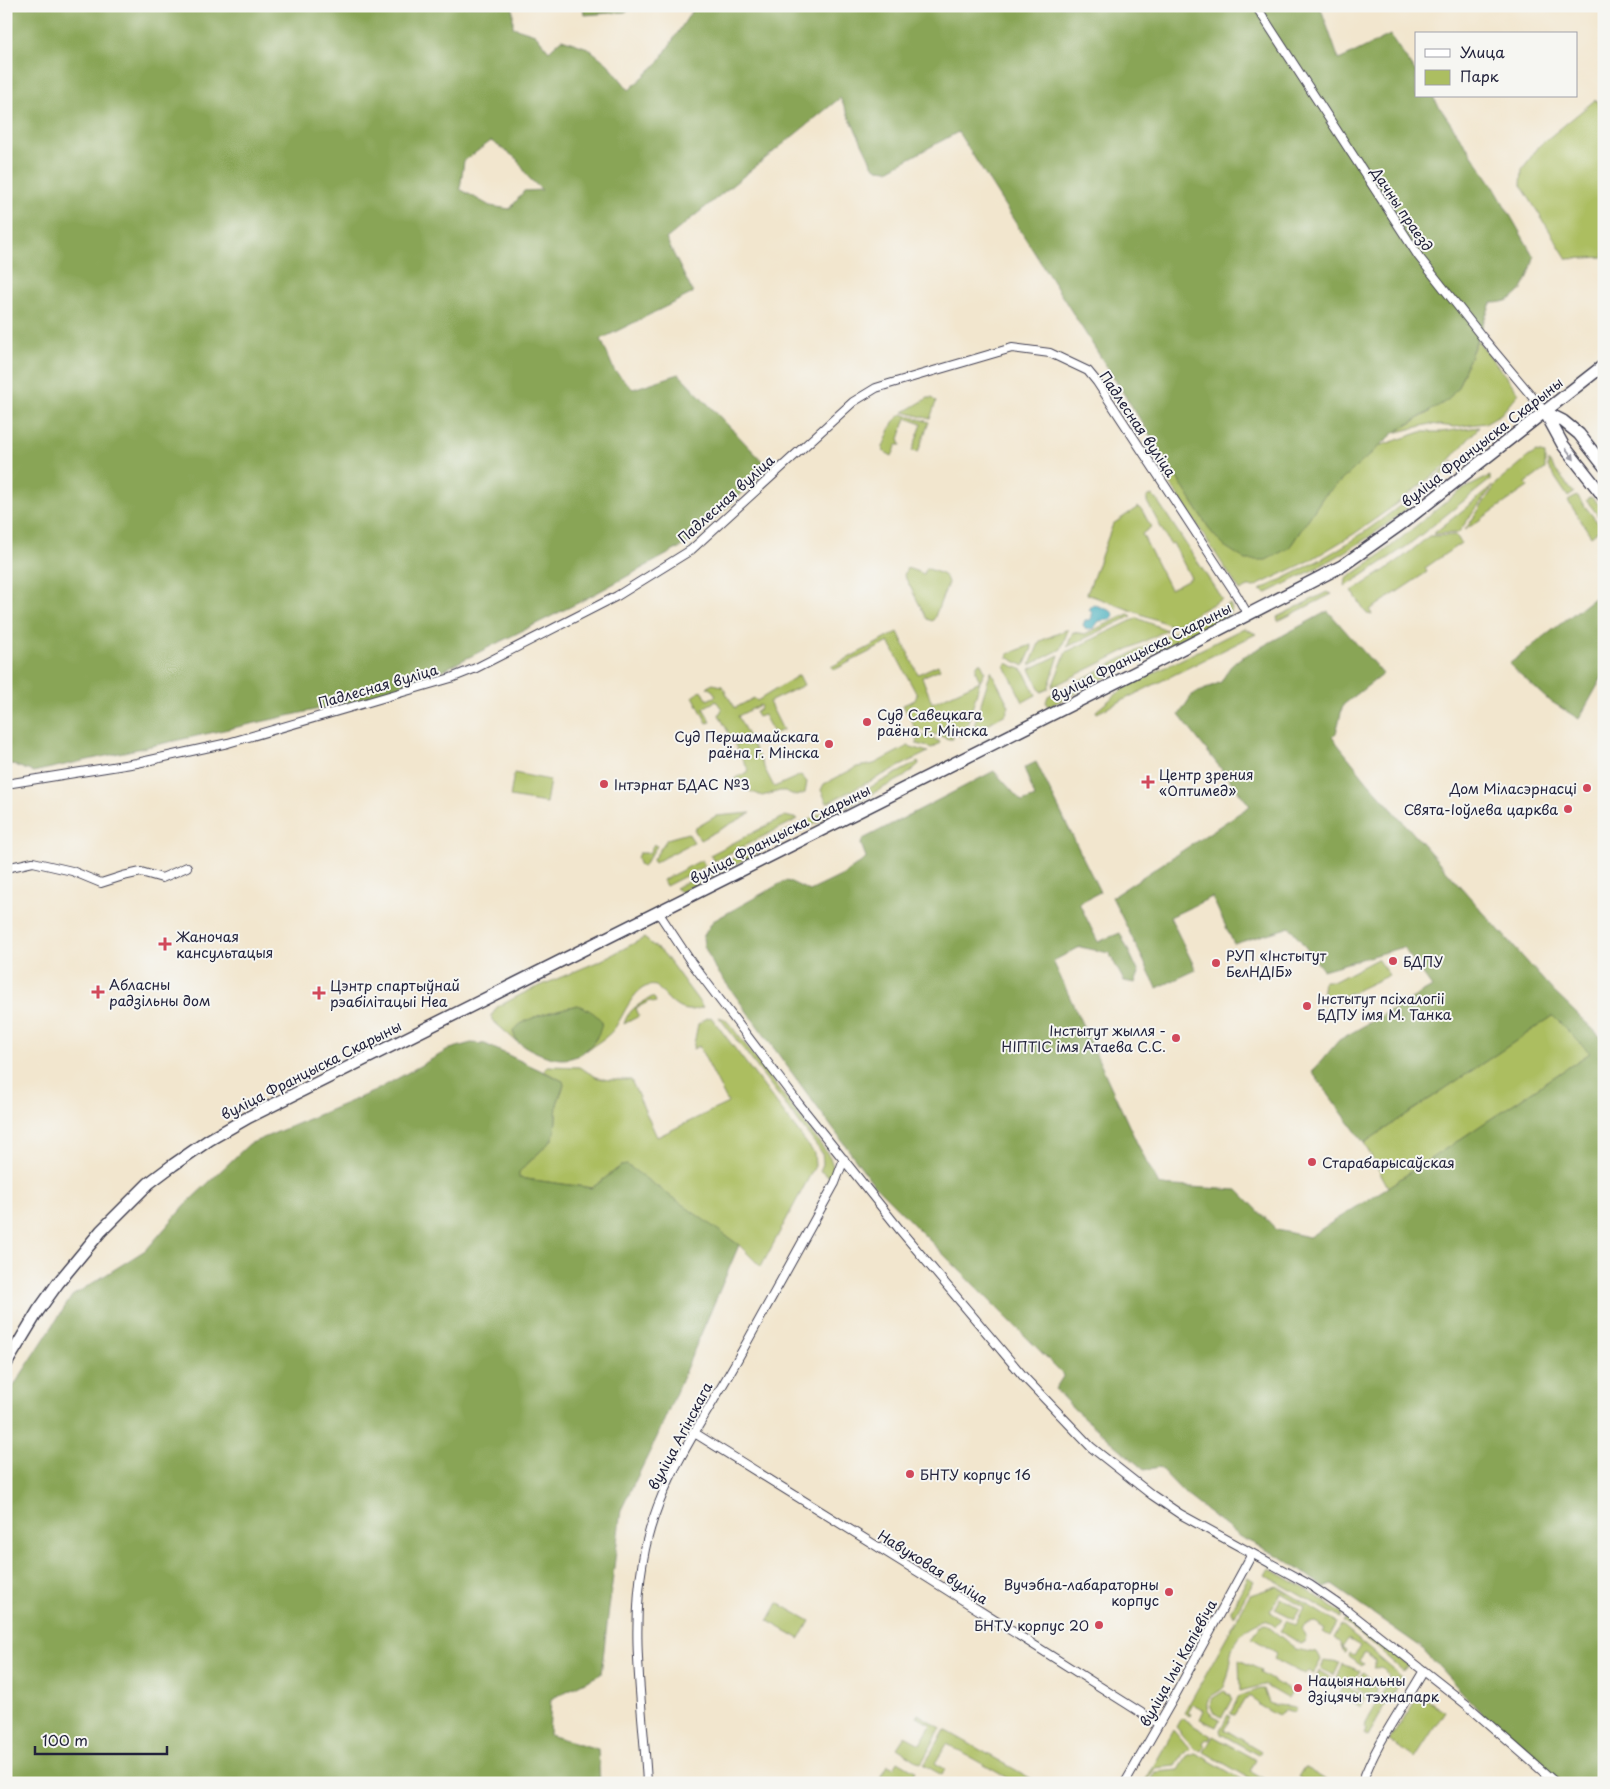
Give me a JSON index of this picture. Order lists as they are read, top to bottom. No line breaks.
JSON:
{"streets":{"main road":["вуліца Францыска Скарыны"],"street":["Дачны праезд","Падлесная вуліца","вуліца Агінскага","Навуковая вуліца","вуліца Ільі Капіевіча"]},"crossings":[["Дачны праезд","вуліца Францыска Скарыны"],["Падлесная вуліца","вуліца Францыска Скарыны"],["вуліца Агінскага","Навуковая вуліца"],["Навуковая вуліца","вуліца Ільі Капіевіча"]],"places":{"other":["Суд Савецкага раёна г. Мінска","Суд Першамайскага раёна г. Мінска","Інтэрнат БДАС №3","Дом Міласэрнасці","Свята-Іоўлева царква","БДПУ","РУП «Інстытут БелНДІБ»","Інстытут псіхалогіі БДПУ імя М. Танка","Інстытут жылля - НІПТІС імя Атаева С.С.","Старабарысаўская","БНТУ корпус 16","Вучэбна-лабараторны корпус","БНТУ корпус 20","Нацыянальны дзіцячы тэхнапарк"],"health":["Центр зрения «Оптимед»","Жаночая кансультацыя","Абласны радзільны дом","Цэнтр спартыўнай рэабілітацыі Неа"]},"legend":["Улица","Парк"],"scale_bar":"100 m"}
